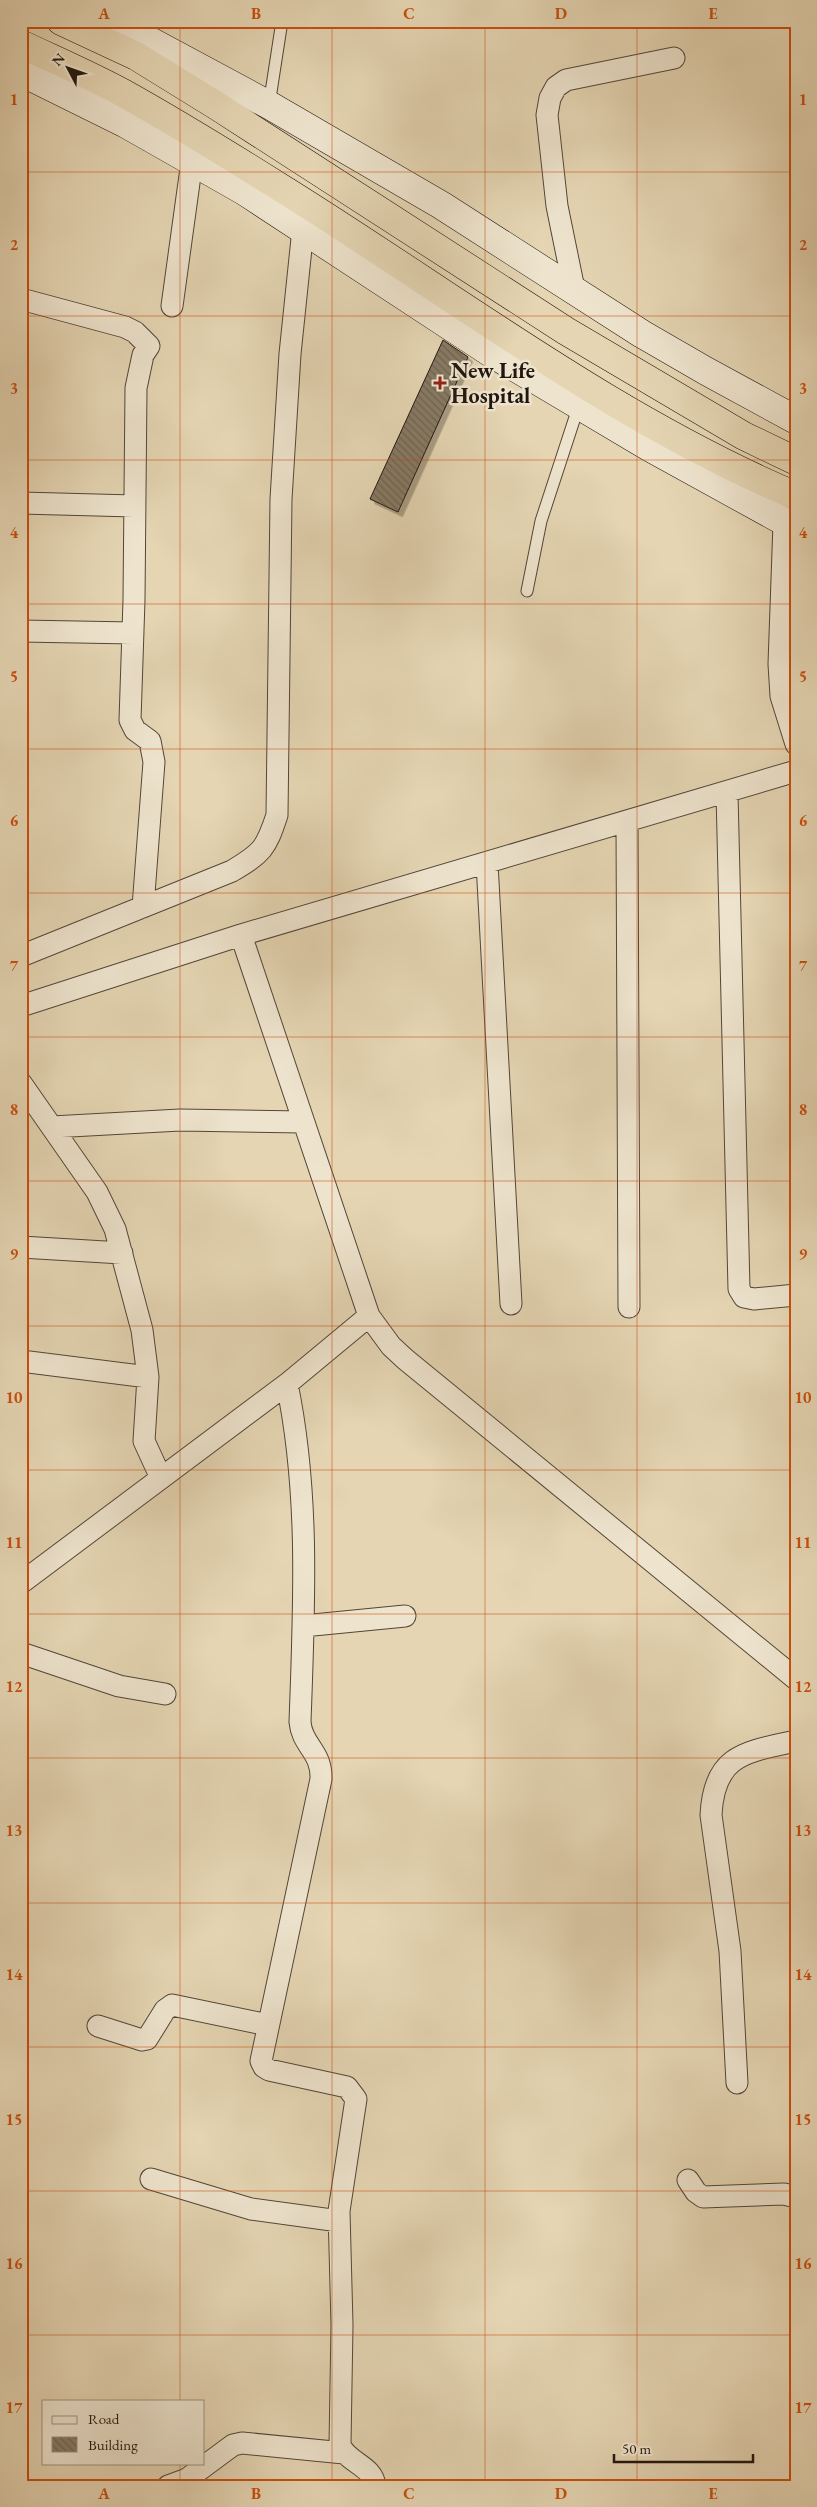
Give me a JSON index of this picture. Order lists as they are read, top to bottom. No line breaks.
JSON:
{"places":{"health":["New Life Hospital"]},"legend":["Road","Building"],"scale_bar":"50 m","north":"top left","grid":{"columns":["A","B","C","D","E"],"rows":["1","2","3","4","5","6","7","8","9","10","11","12","13","14","15","16","17"]}}
